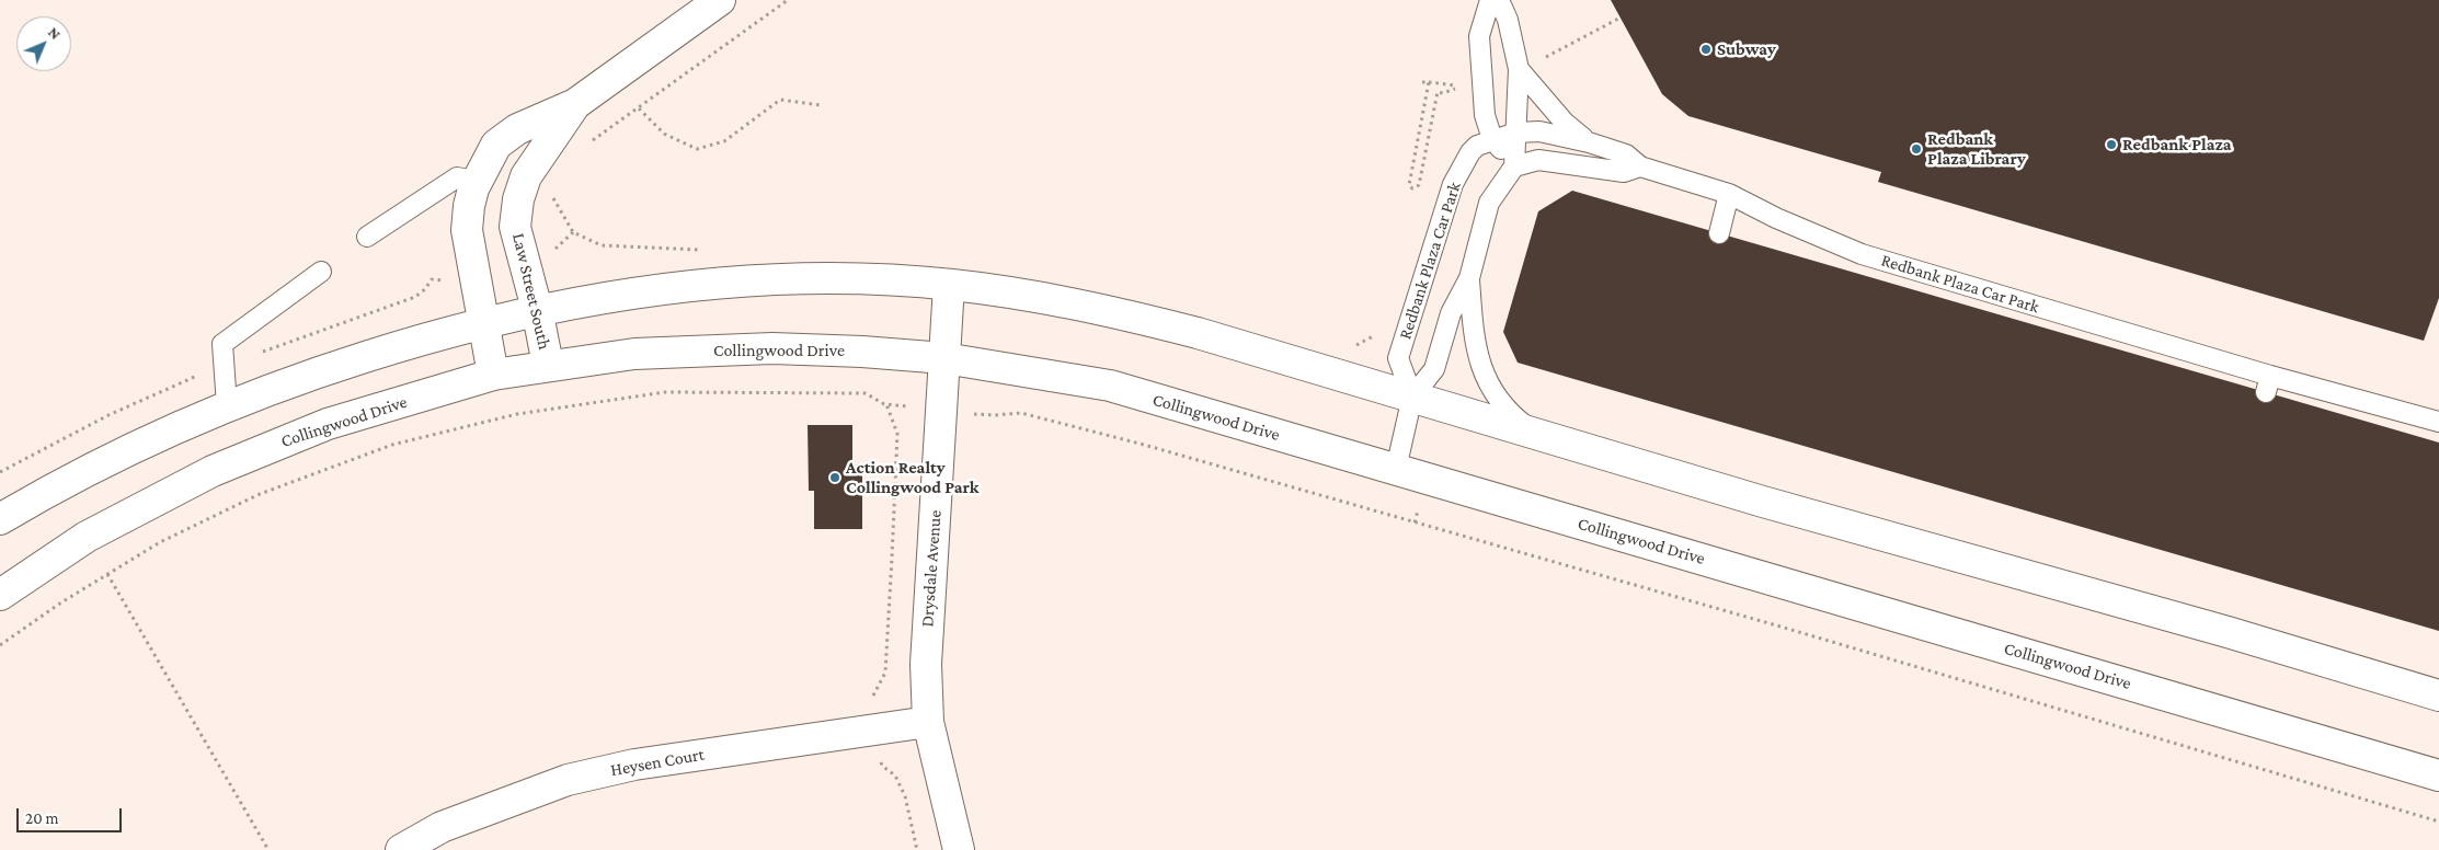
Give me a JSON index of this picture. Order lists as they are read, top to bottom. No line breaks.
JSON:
{"streets":{"main road":["Law Street South","Collingwood Drive","Drysdale Avenue","Heysen Court"],"lane":["Redbank Plaza Car Park"]},"crossings":[["Law Street South","Collingwood Drive"],["Collingwood Drive","Drysdale Avenue"],["Drysdale Avenue","Heysen Court"]],"places":["Subway","Redbank Plaza","Redbank Plaza Library","Action Realty Collingwood Park"],"scale_bar":"20 m","north":"top right"}
